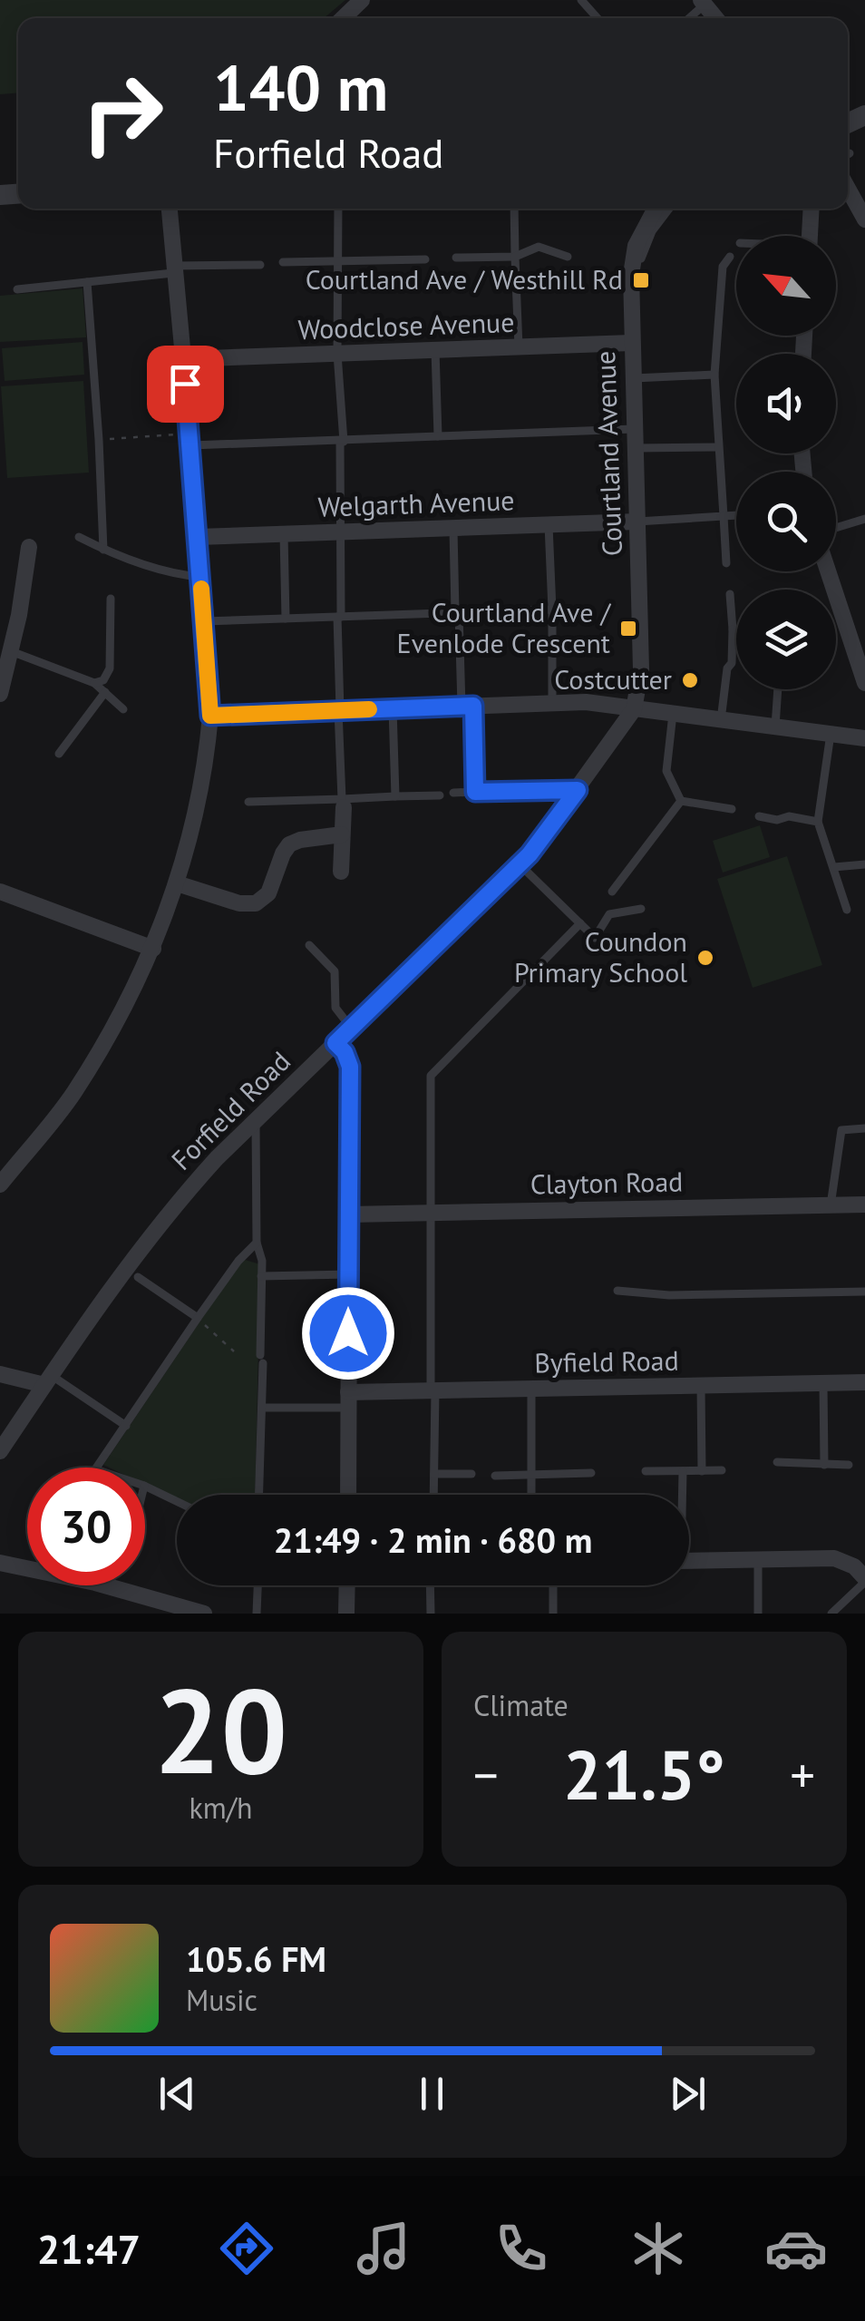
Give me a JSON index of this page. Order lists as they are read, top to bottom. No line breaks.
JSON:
{"streets":{"street":["Woodclose Avenue","Courtland Avenue","Welgarth Avenue","Forfield Road","Clayton Road","Byfield Road"]},"crossings":[["Woodclose Avenue","Courtland Avenue"],["Courtland Avenue","Welgarth Avenue"],["Courtland Avenue","Forfield Road"]],"places":{"transit":["Courtland Ave / Westhill Rd","Courtland Ave / Evenlode Crescent"],"other":["Costcutter","Coundon Primary School"]},"north":"top left","page":{"turn":["140 m","Forfield Road"],"limit":"30","trip":"21:49 · 2 min · 680 m","tile":[["20","km/h"],"Climate"],"heat":["−","21.5°","+"],"song":["105.6 FM","Music"],"tabs":"21:47"}}
